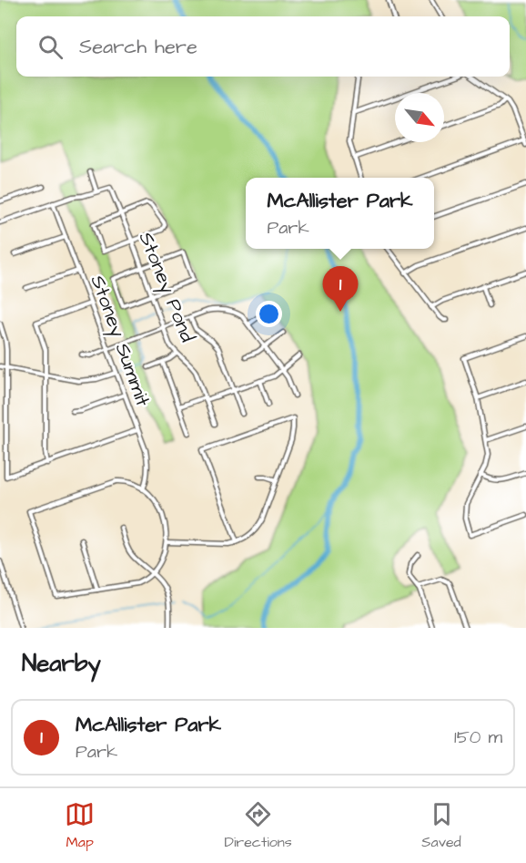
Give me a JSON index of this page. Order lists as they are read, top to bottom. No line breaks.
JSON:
{"streets":{"street":["Stoney Pond","Stoney Summit"]},"north":"bottom right","page":{"search":"Search here","popup":["McAllister Park","Park"],"pins":"1","heading":"Nearby","list":[{"mark":"1","name":"McAllister Park","note":"Park","value":"150 m"}],"nav":["Map","Directions","Saved"]}}
